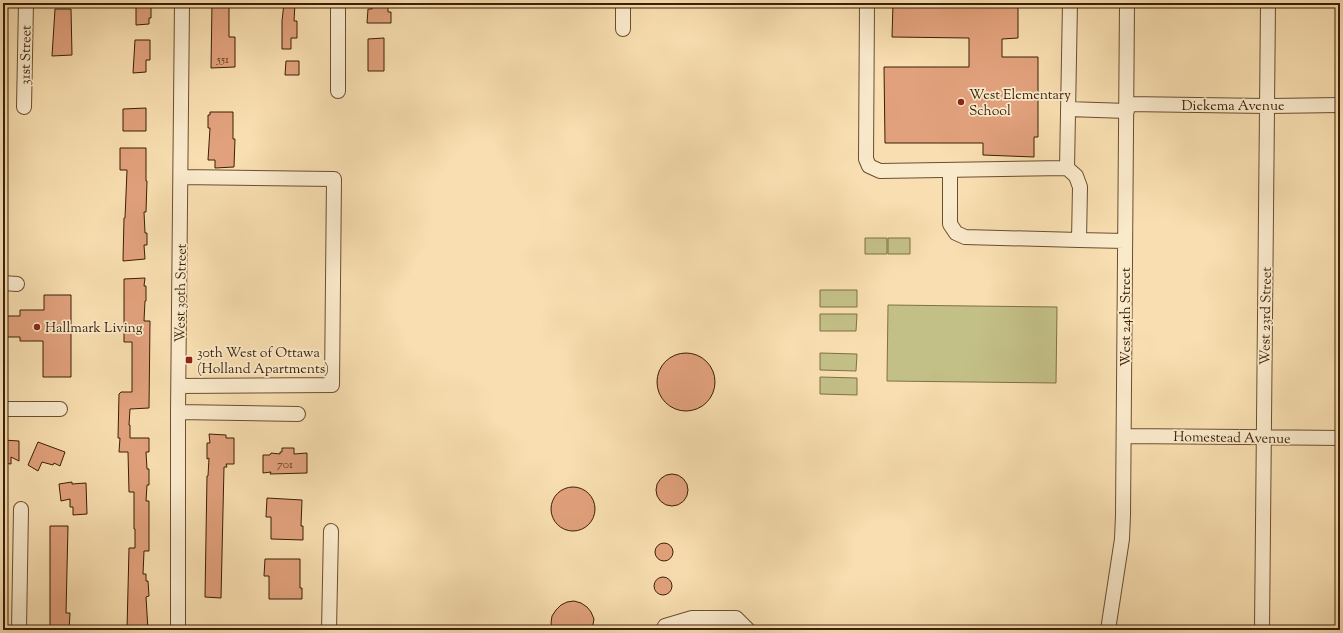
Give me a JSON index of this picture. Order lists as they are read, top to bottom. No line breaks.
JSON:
{"streets":{"street":["31st Street","Diekema Avenue","West 30th Street","West 23rd Street","West 24th Street","Homestead Avenue"]},"crossings":[["Diekema Avenue","West 23rd Street"],["Diekema Avenue","West 24th Street"],["West 23rd Street","Homestead Avenue"],["West 24th Street","Homestead Avenue"]],"places":{"other":["West Elementary School","Hallmark Living"],"transit":["30th West of Ottawa (Holland Apartments)"]},"house_numbers":["551","701"]}
